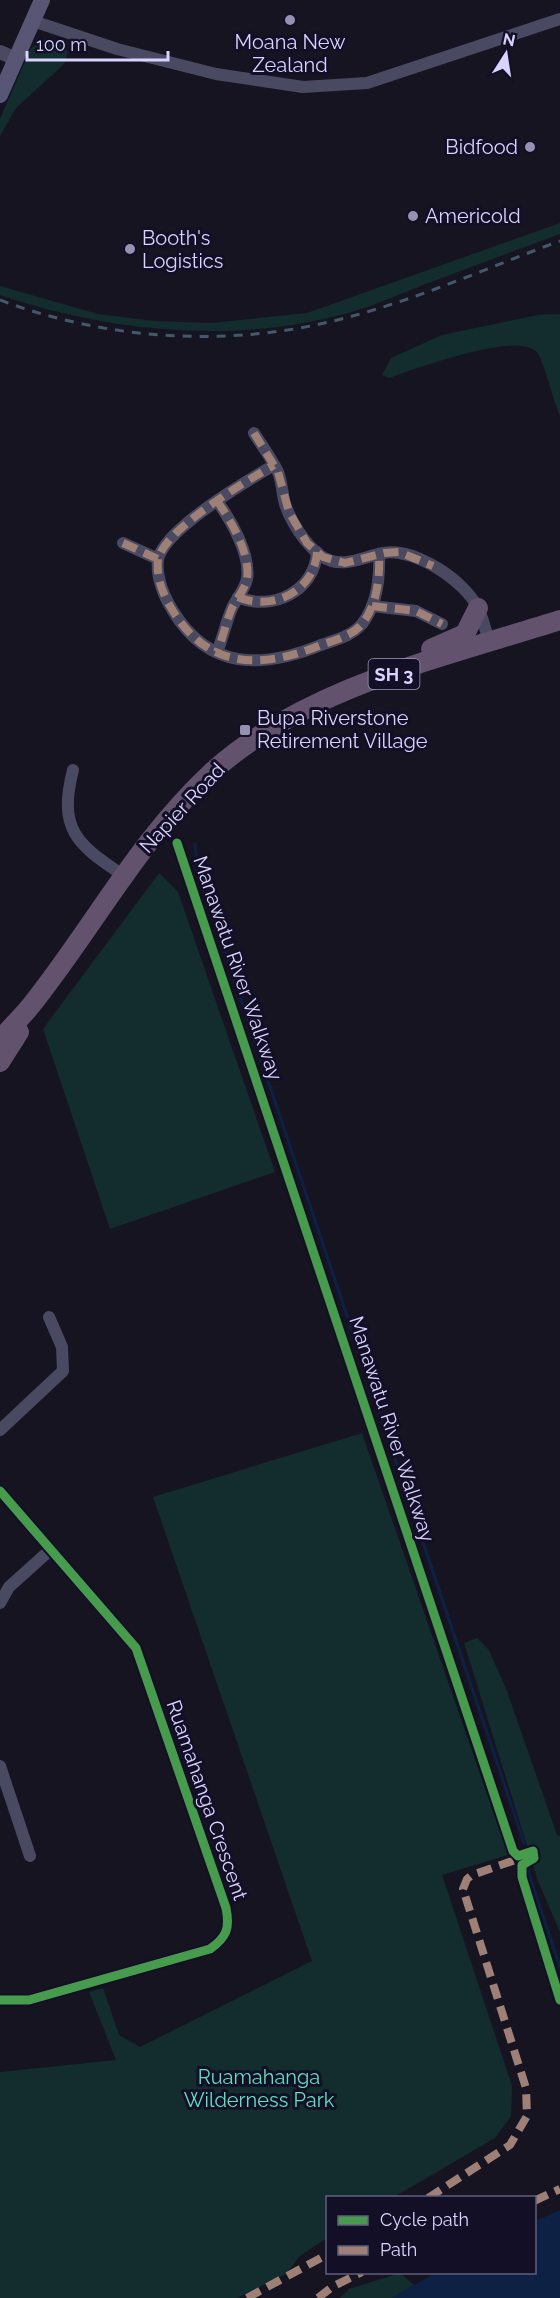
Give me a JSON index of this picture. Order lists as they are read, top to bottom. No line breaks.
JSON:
{"streets":{"highway":["SH 3","Napier Road"],"street":["Ruamahanga Crescent"],"cycle path":["Manawatu River Walkway"]},"parks":["Ruamahanga Wilderness Park"],"places":{"other":["Moana New Zealand","Bidfood","Americold","Booth's Logistics"],"transit":["Bupa Riverstone Retirement Village"]},"legend":["Cycle path","Path"],"scale_bar":"100 m","north":"top"}
